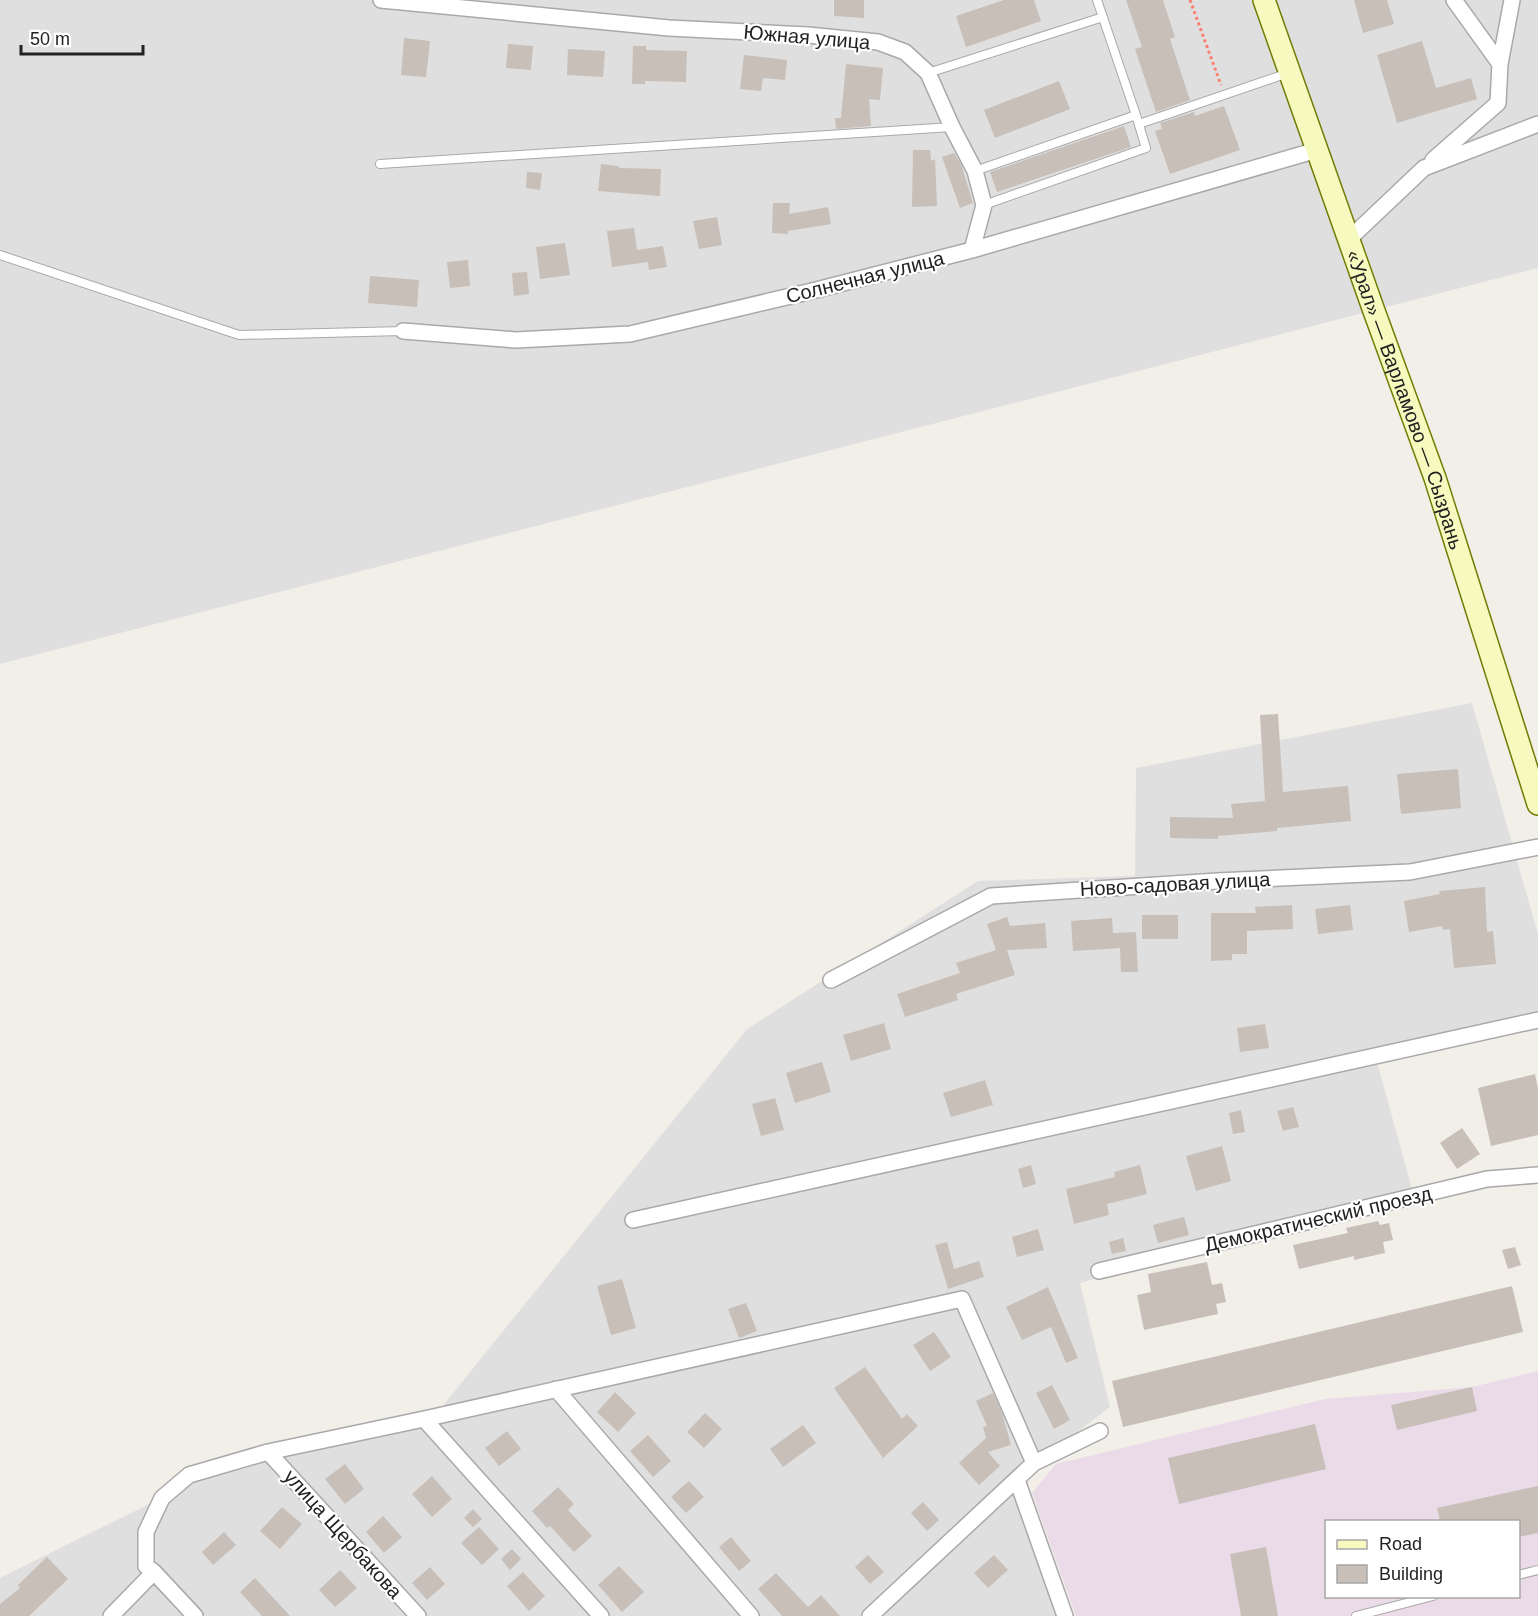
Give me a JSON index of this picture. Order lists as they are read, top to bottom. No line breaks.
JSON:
{"streets":{"main road":["«Урал» — Варламово — Сызрань"],"street":["Южная улица","Солнечная улица","Ново-садовая улица","Демократический проезд","улица Щербакова"]},"crossings":[["Южная улица","Солнечная улица"],["Солнечная улица","«Урал» — Варламово — Сызрань"]],"legend":["Road","Building"],"scale_bar":"50 m"}
